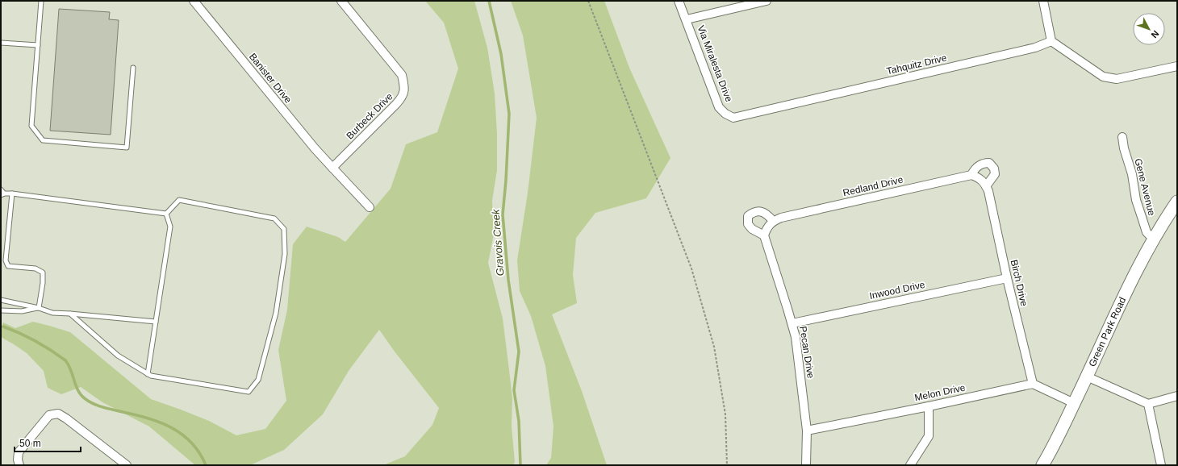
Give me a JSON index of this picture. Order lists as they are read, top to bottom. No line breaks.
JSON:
{"streets":{"street":["Via Miralesta Drive","Tahquitz Drive","Banister Drive","Burbeck Drive","Redland Drive","Gene Avenue","Birch Drive","Inwood Drive","Green Park Road","Pecan Drive","Melon Drive"]},"crossings":[["Via Miralesta Drive","Tahquitz Drive"],["Banister Drive","Burbeck Drive"],["Redland Drive","Birch Drive"],["Redland Drive","Pecan Drive"],["Gene Avenue","Green Park Road"],["Birch Drive","Inwood Drive"],["Birch Drive","Melon Drive"],["Inwood Drive","Pecan Drive"],["Pecan Drive","Melon Drive"]],"water":["Gravois Creek"],"scale_bar":"50 m","north":"bottom right"}
